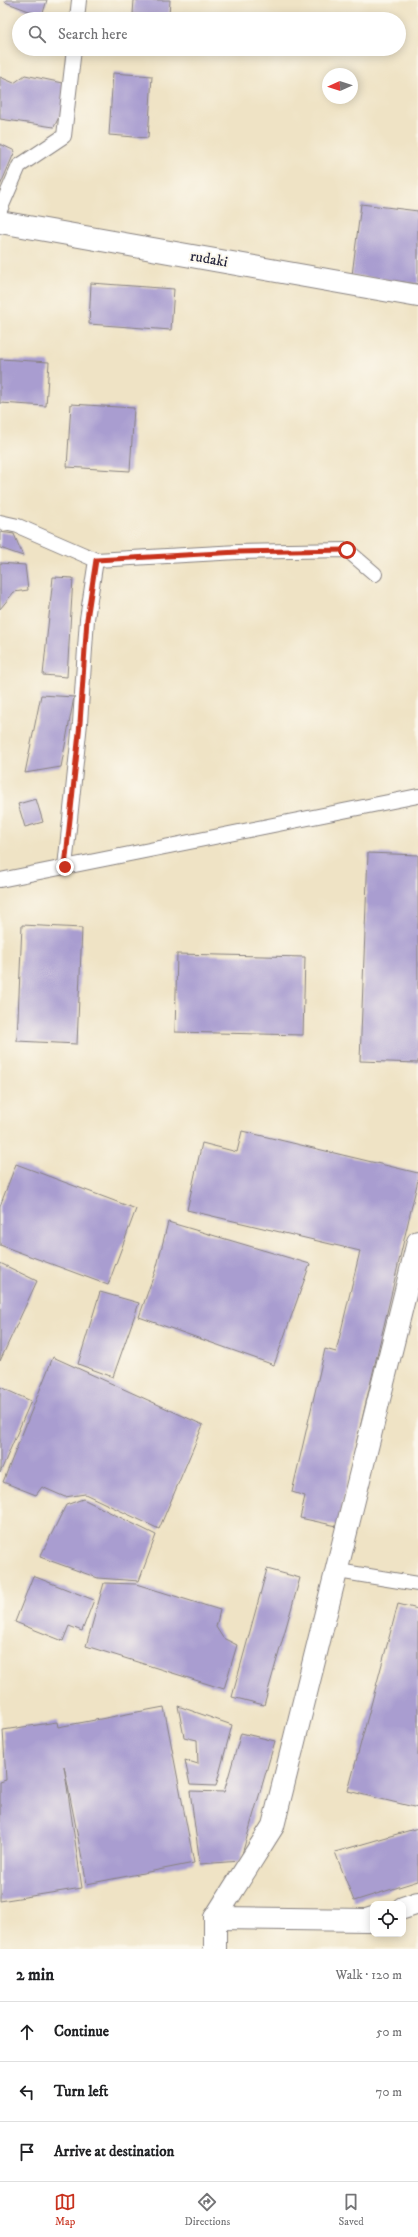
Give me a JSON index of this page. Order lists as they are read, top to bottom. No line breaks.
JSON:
{"streets":{"street":["rudaki"]},"north":"left","page":{"search":"Search here","heading":["2 min","Walk · 120 m"],"list":[["Continue","50 m"],["Turn left","70 m"],"Arrive at destination"],"nav":["Map","Directions","Saved"]}}
